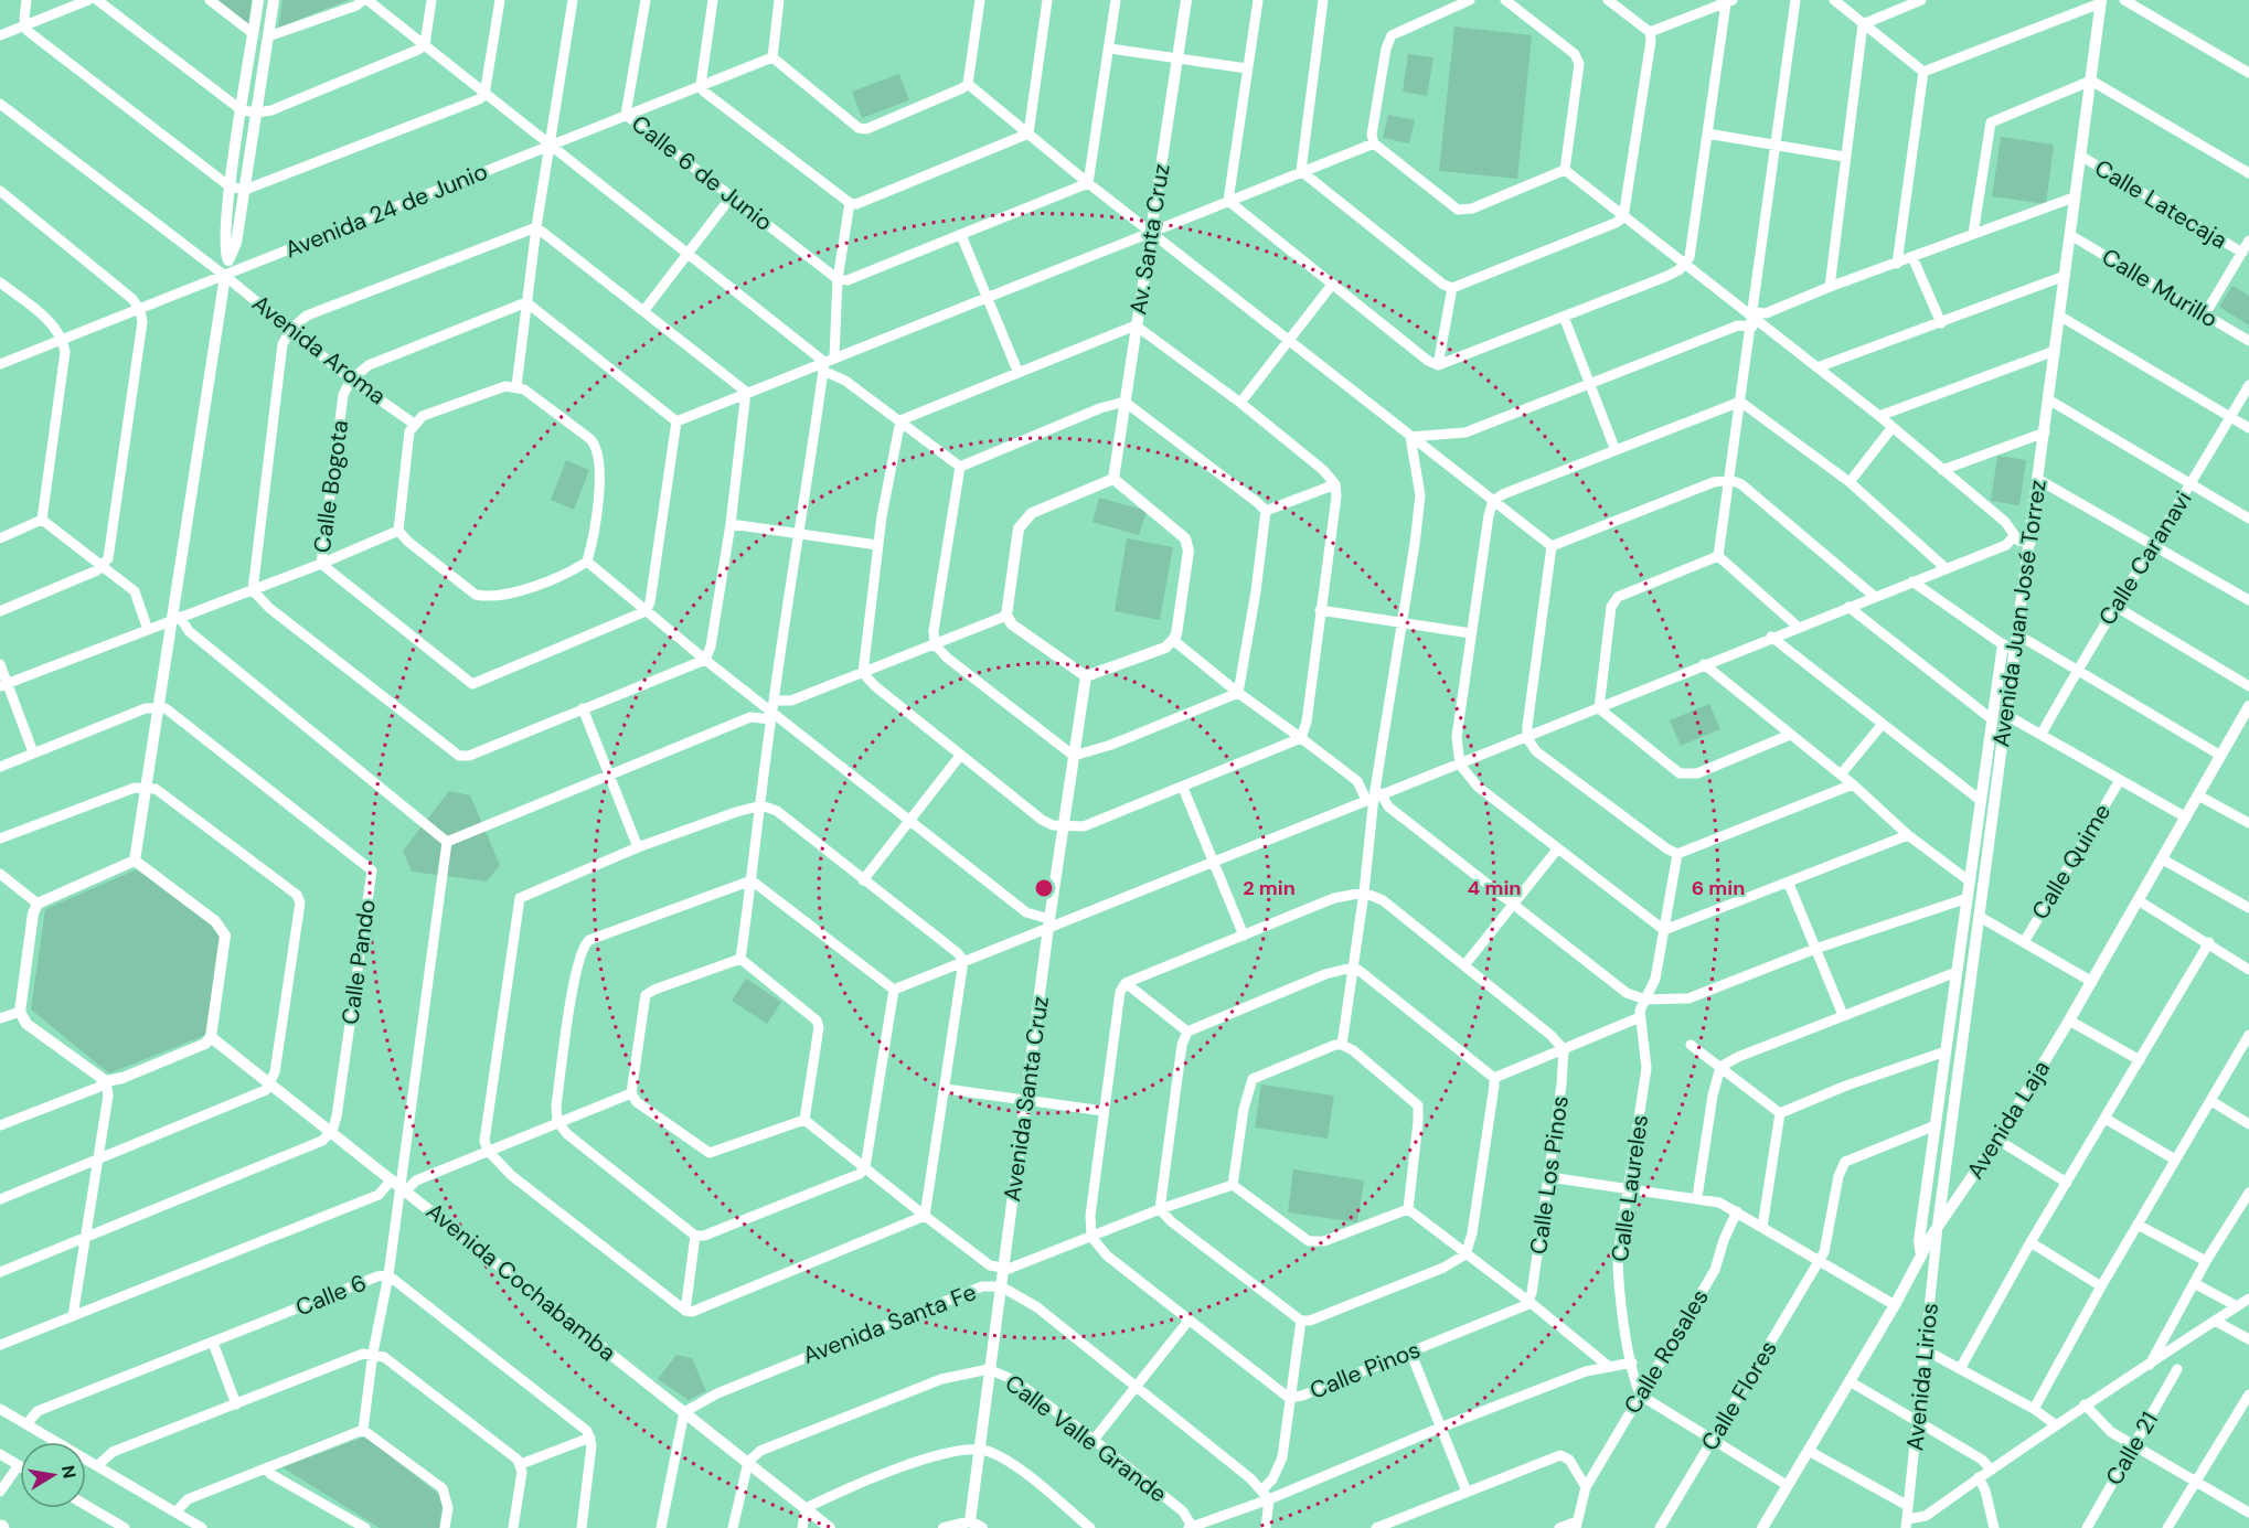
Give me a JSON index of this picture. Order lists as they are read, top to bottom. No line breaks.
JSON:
{"streets":{"street":["Calle 6 de Junio","Calle Latecaja","Avenida 24 de Junio","Av. Santa Cruz","Calle Murillo","Avenida Aroma","Calle Bogota","Calle Caranavi","Avenida Juan José Torrez","Calle Quime","Calle Pando","Avenida Santa Cruz","Avenida Laja","Calle Los Pinos","Calle Laureles","Avenida Cochabamba","Calle 6","Avenida Santa Fe","Calle Rosales","Calle Pinos","Avenida Lirios","Calle Flores","Calle Valle Grande","Calle 21"]},"crossings":[["Calle 6 de Junio","Avenida 24 de Junio"],["Calle Latecaja","Avenida Juan José Torrez"],["Avenida 24 de Junio","Avenida Aroma"],["Av. Santa Cruz","Avenida Santa Cruz"],["Calle Murillo","Avenida Juan José Torrez"],["Avenida Aroma","Calle Bogota"],["Avenida Juan José Torrez","Avenida Laja"],["Avenida Juan José Torrez","Avenida Lirios"],["Calle Pando","Avenida Cochabamba"],["Avenida Santa Cruz","Avenida Santa Fe"],["Avenida Santa Cruz","Calle Valle Grande"],["Avenida Laja","Avenida Lirios"],["Calle Los Pinos","Calle Pinos"],["Calle Laureles","Calle Rosales"],["Avenida Cochabamba","Avenida Santa Fe"],["Avenida Cochabamba","Calle Valle Grande"]],"north":"right","rings":["2 min","4 min","6 min"]}
